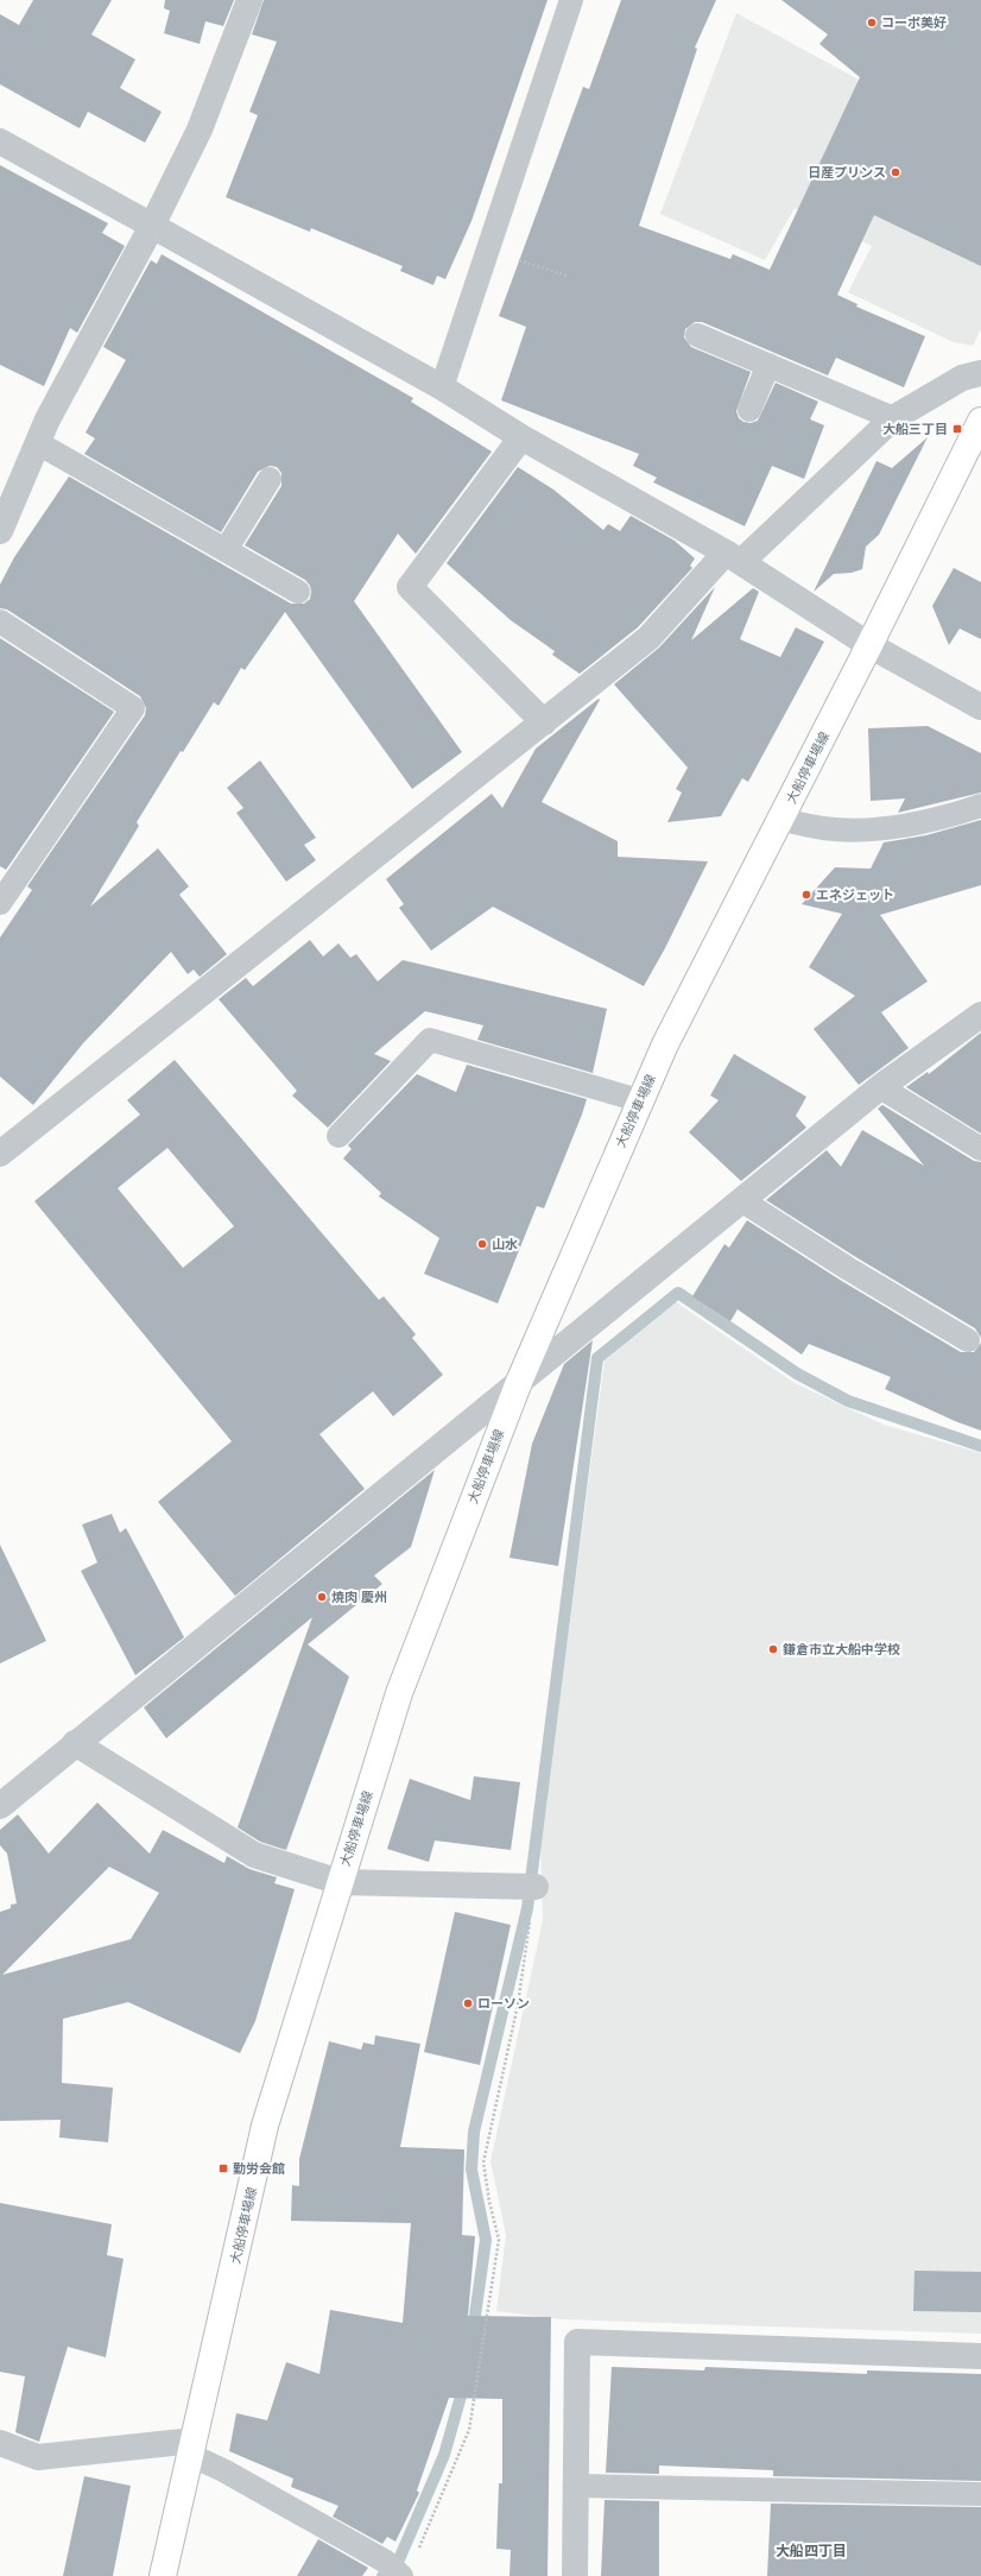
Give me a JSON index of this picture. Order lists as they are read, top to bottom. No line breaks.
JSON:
{"streets":{"main road":["大船停車場線"]},"districts":["大船四丁目"],"places":{"other":["コーポ美好","日産プリンス","エネジェット","山水","焼肉 慶州","鎌倉市立大船中学校","ローソン"],"transit":["大船三丁目","勤労会館"]}}
